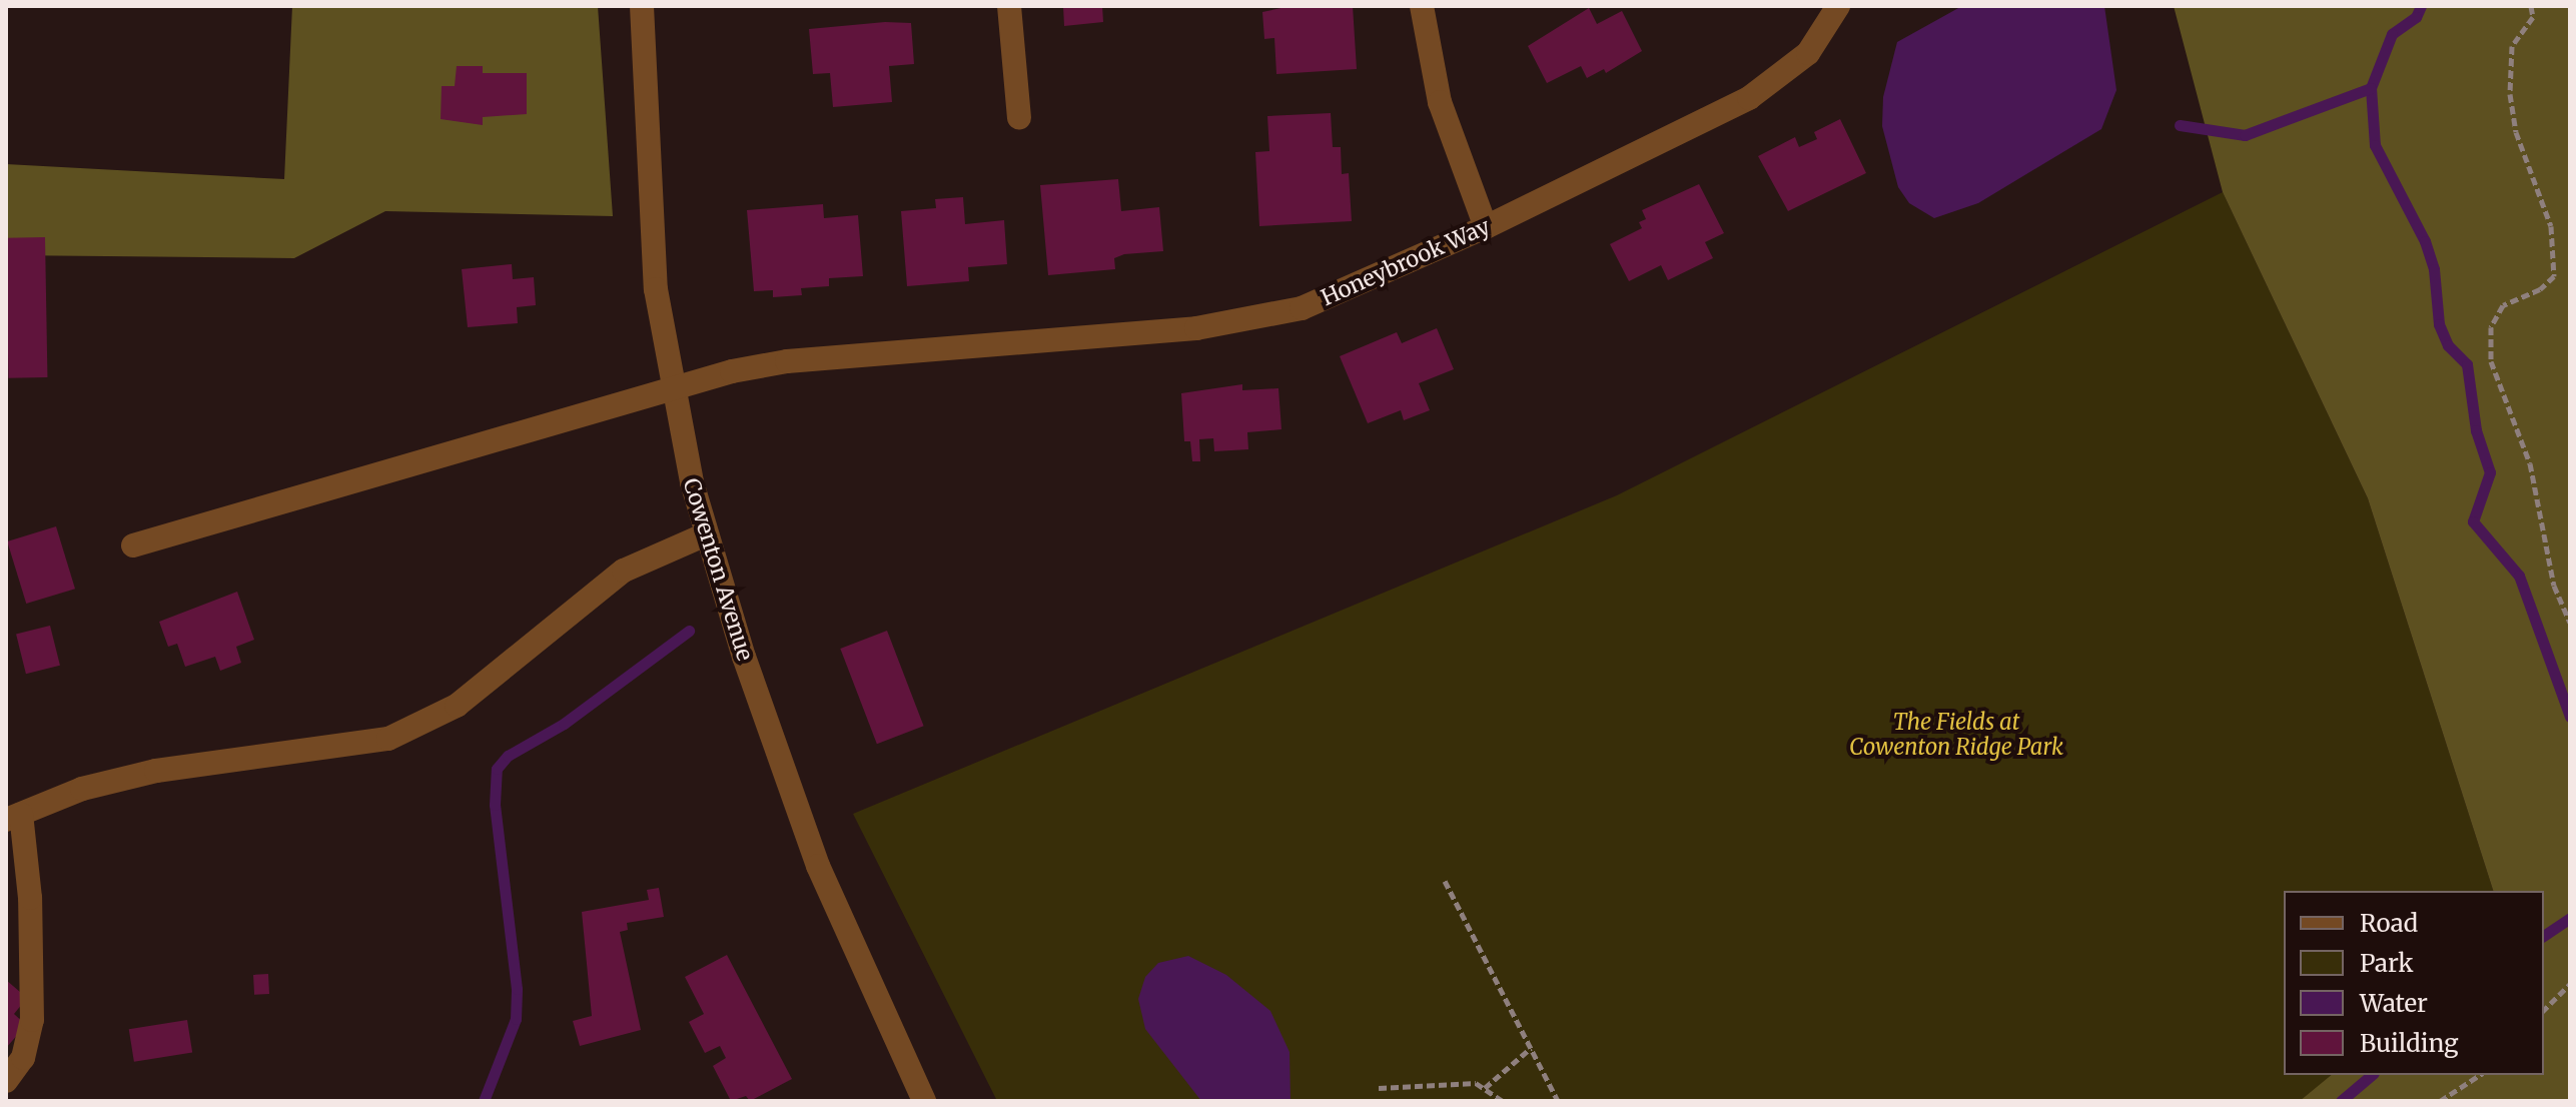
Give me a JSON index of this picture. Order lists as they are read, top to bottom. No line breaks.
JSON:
{"streets":{"street":["Honeybrook Way","Cowenton Avenue"]},"crossings":[["Honeybrook Way","Cowenton Avenue"]],"parks":["The Fields at Cowenton Ridge Park"],"legend":["Road","Park","Water","Building"]}
